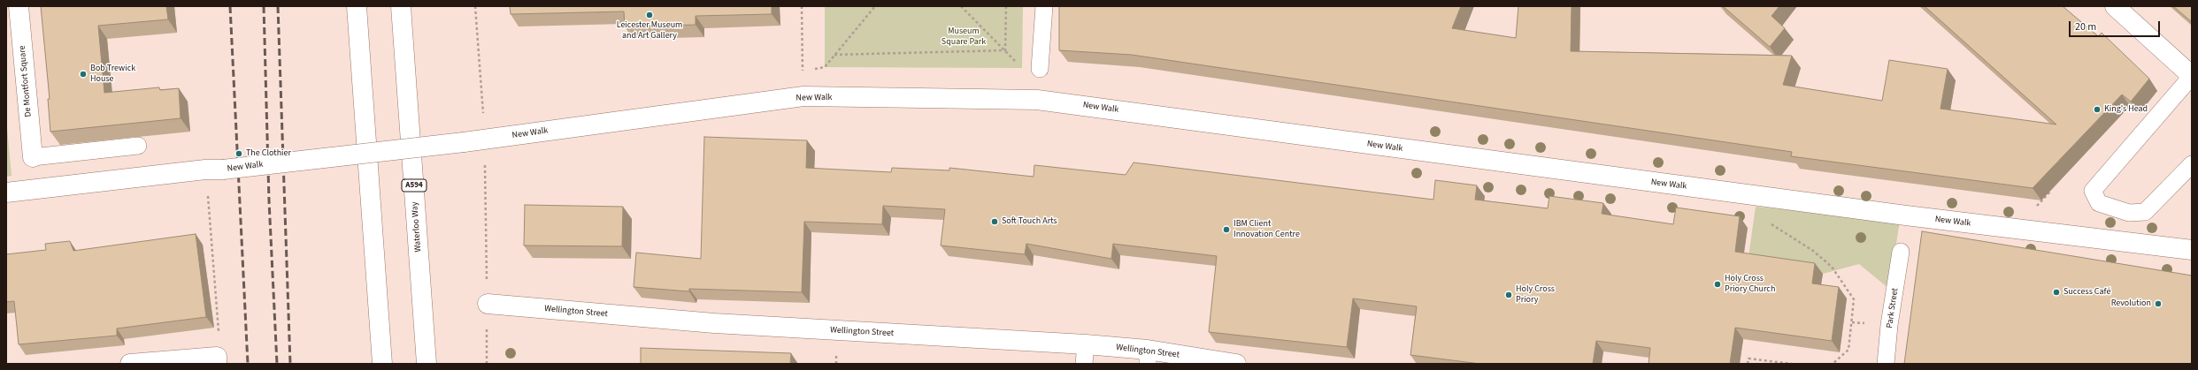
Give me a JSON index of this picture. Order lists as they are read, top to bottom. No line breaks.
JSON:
{"streets":{"street":["De Montfort Square","New Walk","A594","Waterloo Way","Wellington Street"],"lane":["Park Street"]},"parks":["Museum Square Park"],"places":["Leicester Museum and Art Gallery","Bob Trewick House","King's Head","The Clothier","Soft Touch Arts","IBM Client Innovation Centre","Holy Cross Priory Church","Success Café","Holy Cross Priory","Revolution"],"scale_bar":"20 m"}
